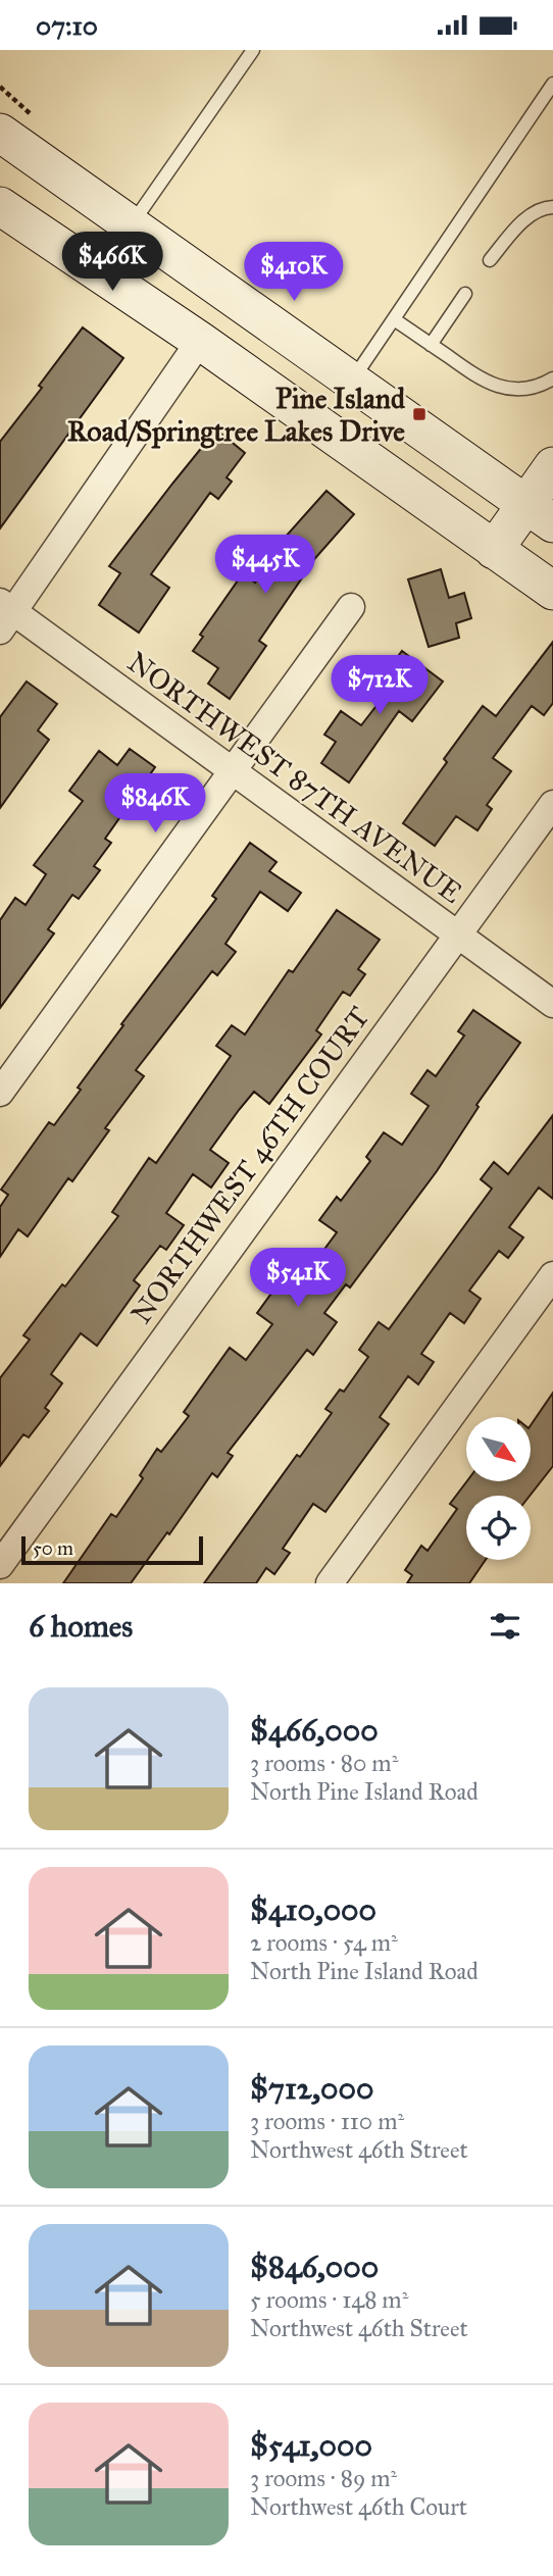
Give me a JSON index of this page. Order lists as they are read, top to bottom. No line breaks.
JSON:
{"streets":{"street":["NORTHWEST 87TH AVENUE","NORTHWEST 46TH COURT"]},"crossings":[["NORTHWEST 87TH AVENUE","NORTHWEST 46TH COURT"]],"places":{"transit":["Pine Island Road/Springtree Lakes Drive"]},"scale_bar":"50 m","north":"bottom right","page":{"status":"07:10","price":["$466K","$410K","$445K","$712K","$846K","$541K"],"scale":"50 m","heading":"6 homes","list":[{"name":"$466,000","note":"3 rooms · 80 m² · North Pine Island Road"},{"name":"$410,000","note":"2 rooms · 54 m² · North Pine Island Road"},{"name":"$712,000","note":"3 rooms · 110 m² · Northwest 46th Street"},{"name":"$846,000","note":"5 rooms · 148 m² · Northwest 46th Street"},{"name":"$541,000","note":"3 rooms · 89 m² · Northwest 46th Court"}]}}
